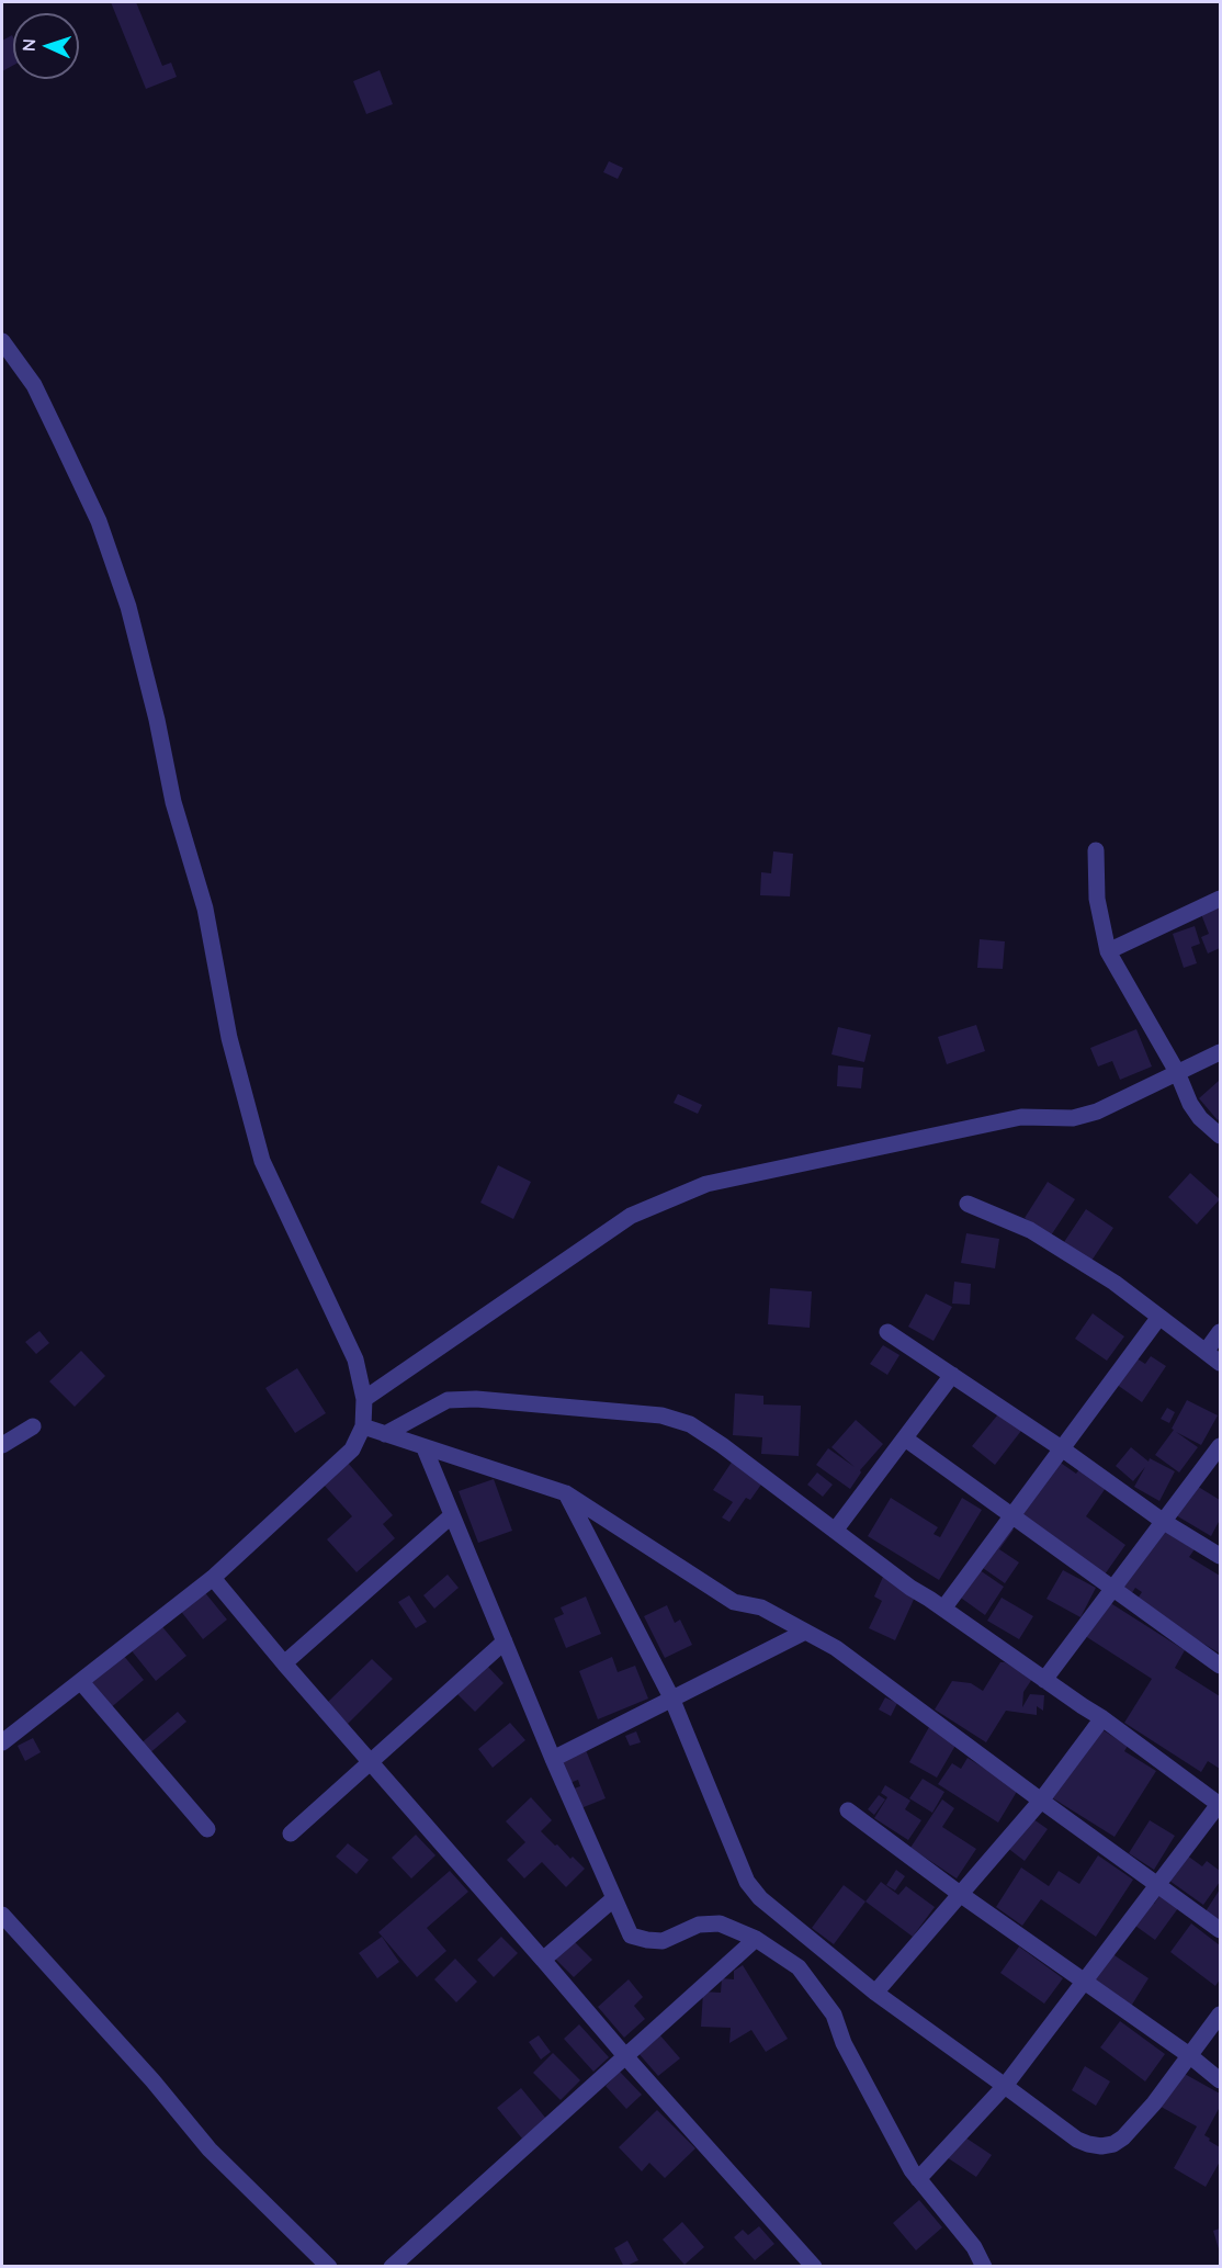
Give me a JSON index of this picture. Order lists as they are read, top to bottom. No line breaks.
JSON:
{"north":"left"}
